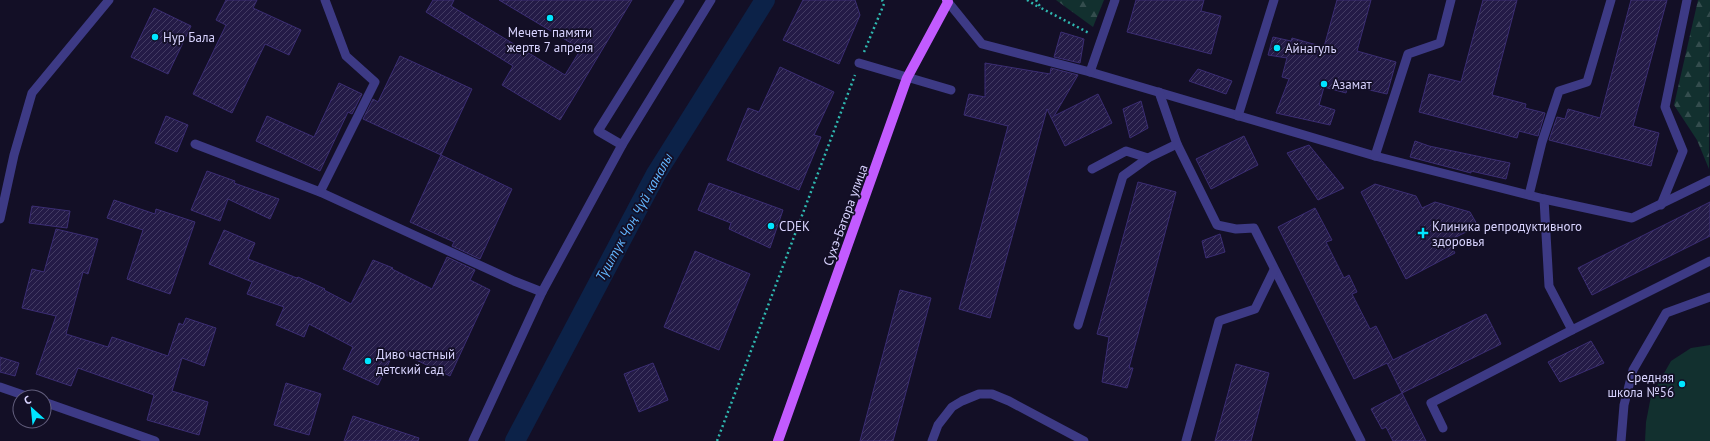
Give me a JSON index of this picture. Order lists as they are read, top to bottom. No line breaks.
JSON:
{"streets":{"main road":["Сухэ-Батора улица"]},"water":["Түштүк Чоң Чүй каналы"],"places":{"other":["Мечеть памяти жертв 7 апреля","Нур Бала","Айнагуль","Азамат","CDEK","Диво частный детский сад","Средняя школа №56"],"health":["Клиника репродуктивного здоровья"]},"north":"top left"}
